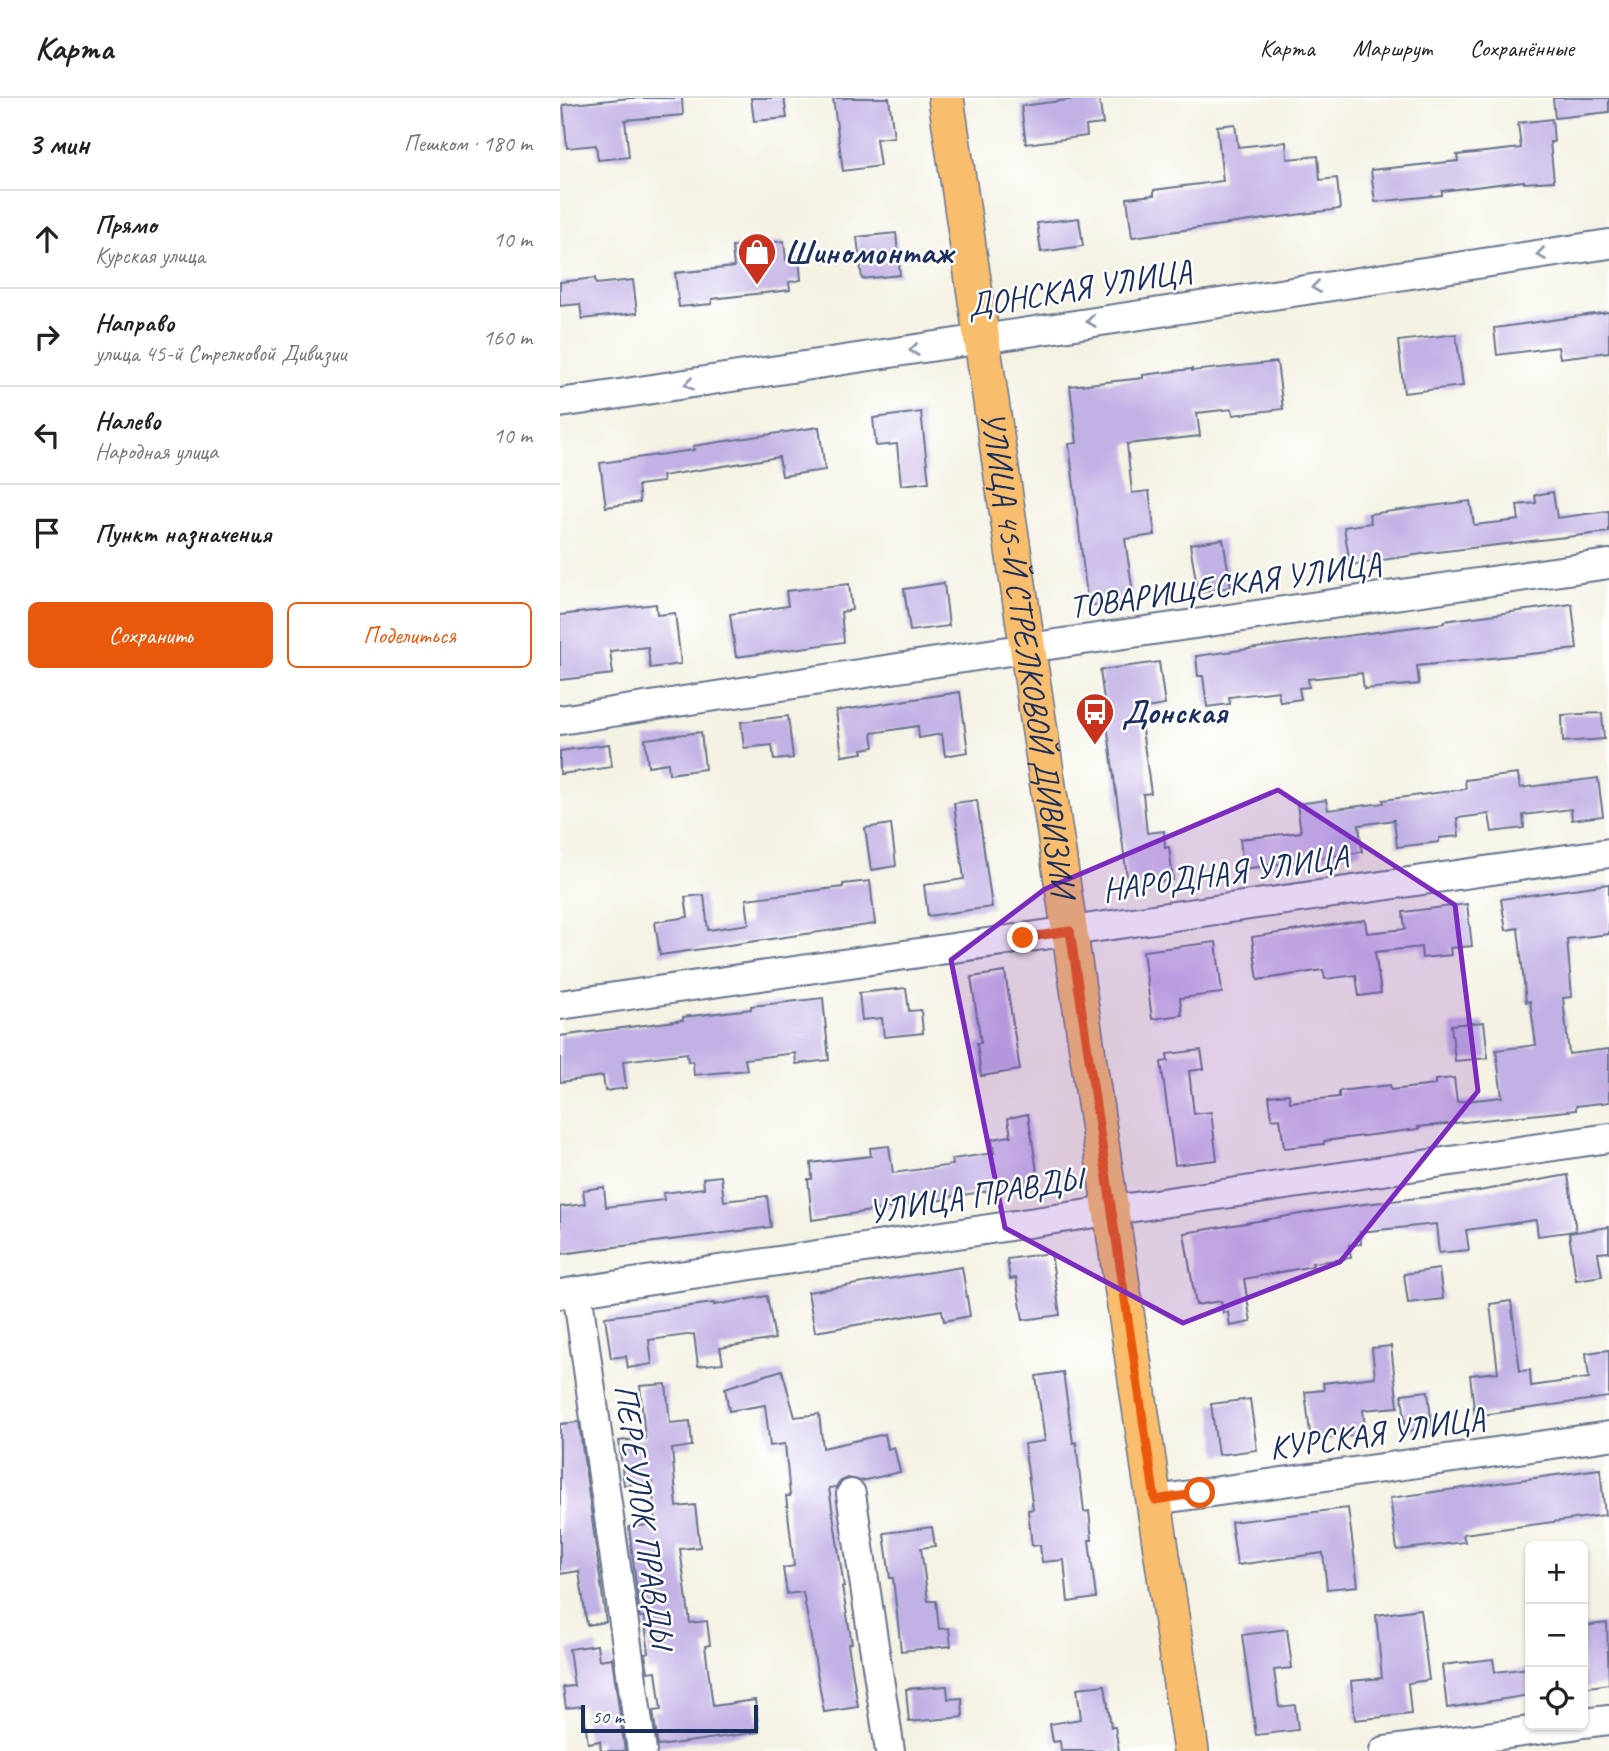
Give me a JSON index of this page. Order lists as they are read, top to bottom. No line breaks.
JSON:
{"streets":{"main road":["УЛИЦА 45-Й СТРЕЛКОВОЙ ДИВИЗИИ"],"street":["ДОНСКАЯ УЛИЦА","ТОВАРИЩЕСКАЯ УЛИЦА","НАРОДНАЯ УЛИЦА","УЛИЦА ПРАВДЫ","КУРСКАЯ УЛИЦА","ПЕРЕУЛОК ПРАВДЫ"]},"crossings":[["ДОНСКАЯ УЛИЦА","УЛИЦА 45-Й СТРЕЛКОВОЙ ДИВИЗИИ"],["ТОВАРИЩЕСКАЯ УЛИЦА","УЛИЦА 45-Й СТРЕЛКОВОЙ ДИВИЗИИ"],["УЛИЦА 45-Й СТРЕЛКОВОЙ ДИВИЗИИ","НАРОДНАЯ УЛИЦА"],["УЛИЦА 45-Й СТРЕЛКОВОЙ ДИВИЗИИ","УЛИЦА ПРАВДЫ"],["УЛИЦА 45-Й СТРЕЛКОВОЙ ДИВИЗИИ","КУРСКАЯ УЛИЦА"],["УЛИЦА ПРАВДЫ","ПЕРЕУЛОК ПРАВДЫ"]],"one_way":["ДОНСКАЯ УЛИЦА"],"places":{"shop":["Шиномонтаж"],"bus stop":["Донская"]},"scale_bar":"50 m","page":{"header":"Карта","nav":["Карта","Маршрут","Сохранённые"],"heading":["3 мин","Пешком · 180 m"],"list":[["Прямо","Курская улица","10 m"],["Направо","улица 45-й Стрелковой Дивизии","160 m"],["Налево","Народная улица","10 m"],"Пункт назначения"],"buttons":["Сохранить","Поделиться"],"map_buttons":["+","−"],"scale":"50 m"}}
